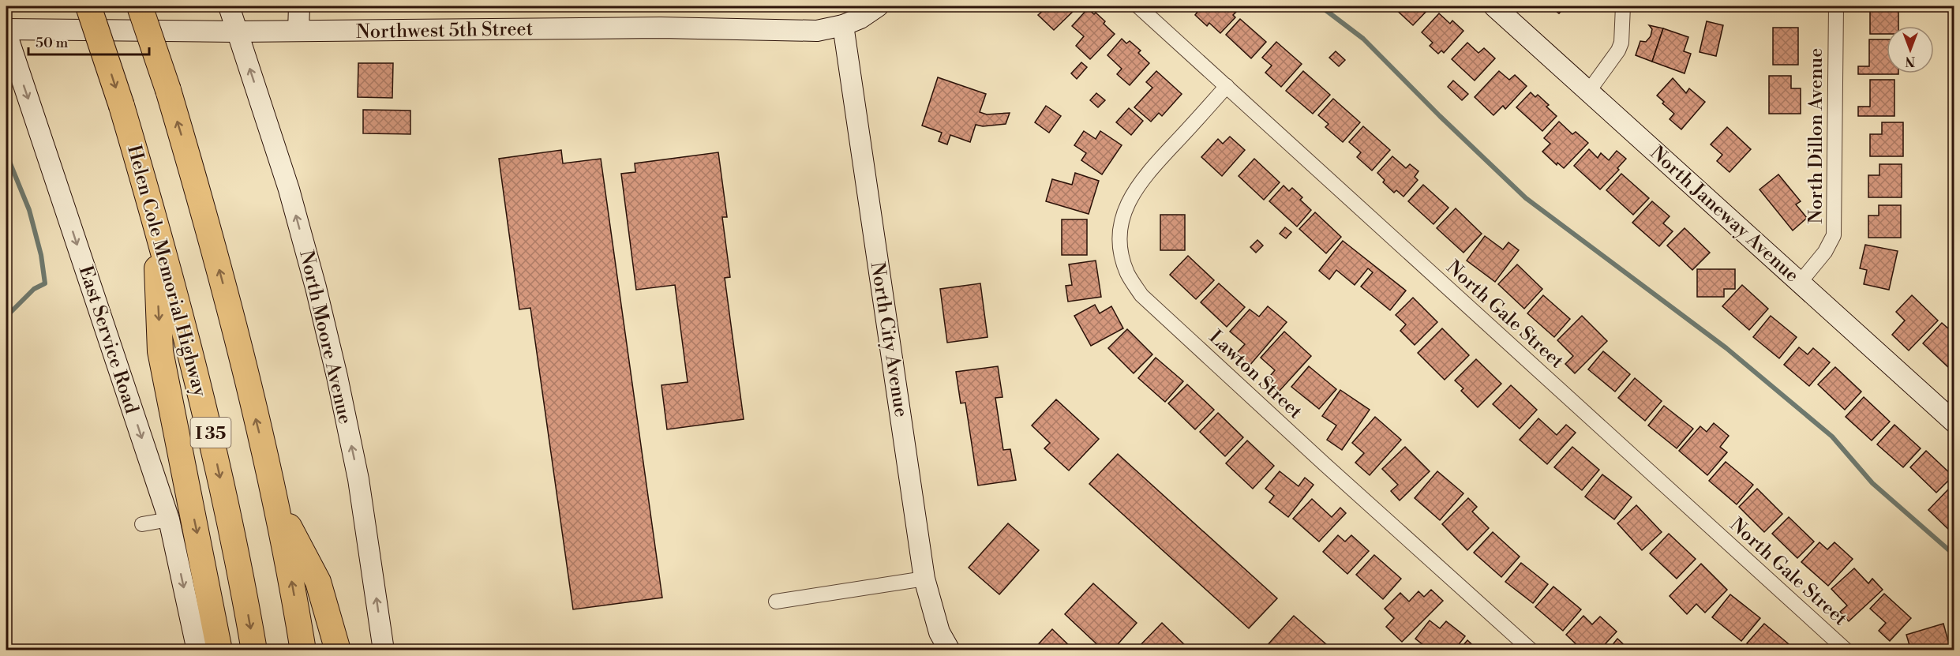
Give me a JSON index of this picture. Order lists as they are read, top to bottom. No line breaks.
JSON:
{"streets":{"highway":["Helen Cole Memorial Highway","I 35"],"street":["Northwest 5th Street","North Dillon Avenue","North Janeway Avenue","North Gale Street","North Moore Avenue","East Service Road","North City Avenue","Lawton Street"]},"crossings":[["Northwest 5th Street","North Moore Avenue"],["Northwest 5th Street","North City Avenue"],["North Dillon Avenue","North Janeway Avenue"],["North Gale Street","Lawton Street"]],"one_way":["North Moore Avenue","East Service Road"],"scale_bar":"50 m","north":"bottom"}
